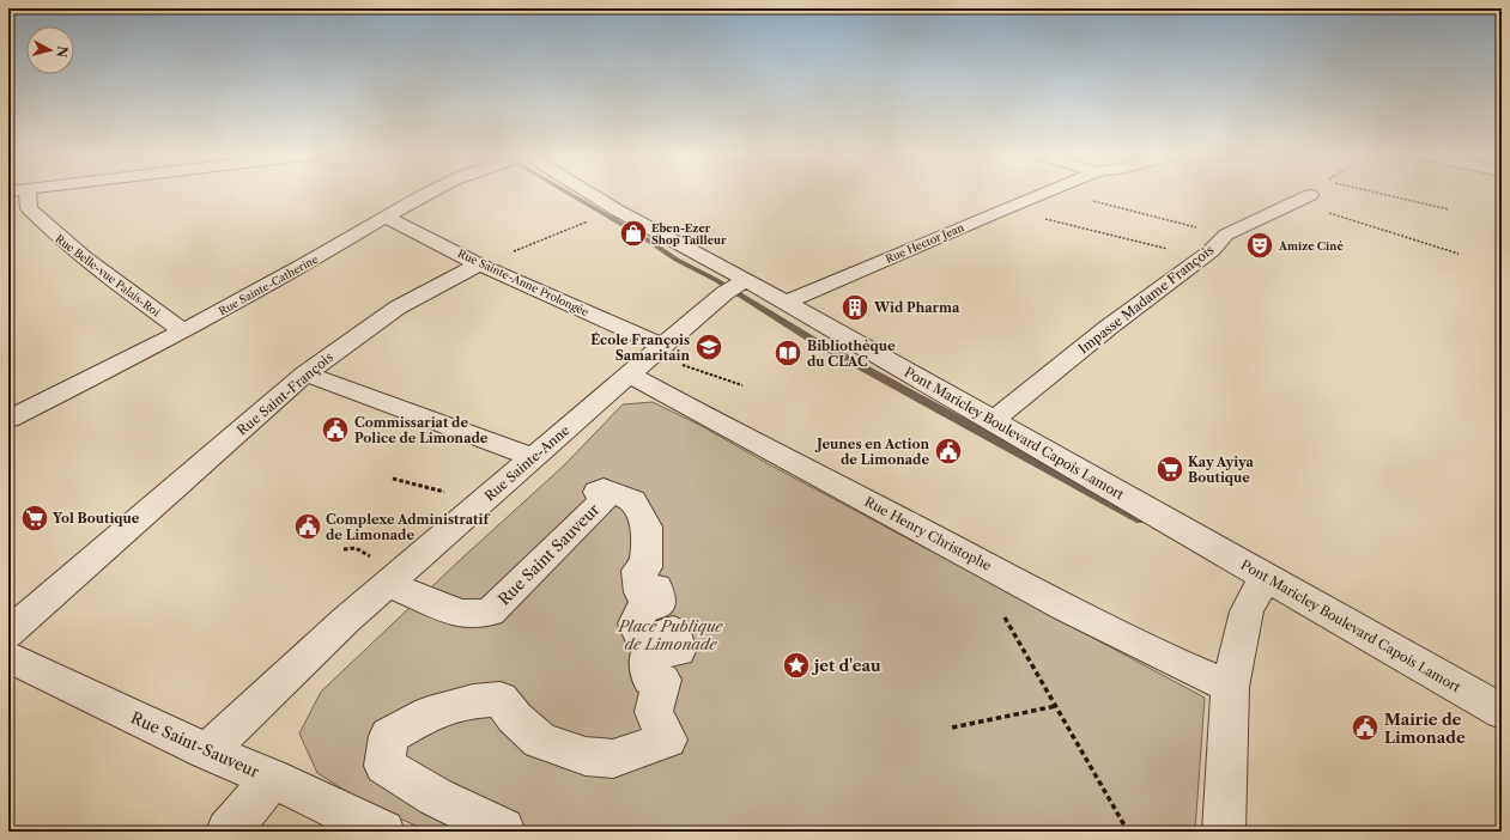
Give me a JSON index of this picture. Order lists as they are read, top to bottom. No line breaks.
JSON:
{"streets":{"street":["Rue Hector Jean","Rue Belle-vue Palais-Roi","Rue Sainte-Anne Prolongée","Rue Sainte-Catherine","Impasse Madame François","Rue Saint-François","Pont Maricley Boulevard Capois Lamort","Rue Sainte-Anne","Rue Henry Christophe","Rue Saint Sauveur","Rue Saint-Sauveur"]},"crossings":[["Rue Hector Jean","Pont Maricley Boulevard Capois Lamort"],["Rue Belle-vue Palais-Roi","Rue Sainte-Catherine"],["Rue Sainte-Anne Prolongée","Rue Sainte-Catherine"],["Rue Sainte-Anne Prolongée","Rue Saint-François"],["Rue Sainte-Anne Prolongée","Rue Sainte-Anne"],["Rue Sainte-Anne Prolongée","Rue Henry Christophe"],["Impasse Madame François","Pont Maricley Boulevard Capois Lamort"],["Pont Maricley Boulevard Capois Lamort","Rue Sainte-Anne"],["Rue Sainte-Anne","Rue Henry Christophe"],["Rue Sainte-Anne","Rue Saint Sauveur"],["Rue Sainte-Anne","Rue Saint-Sauveur"]],"parks":["Place Publique de Limonade"],"places":{"shop":["Eben-Ezer Shop Tailleur"],"theatre":["Amize Ciné"],"building":["Wid Pharma"],"school or university":["École François Samaritain"],"library":["Bibliothèque du CLAC"],"public building":["Commissariat de Police de Limonade","Jeunes en Action de Limonade","Complexe Administratif de Limonade","Mairie de Limonade"],"supermarket":["Kay Ayiya Boutique","Yol Boutique"],"place":["jet d'eau"]},"north":"right"}
